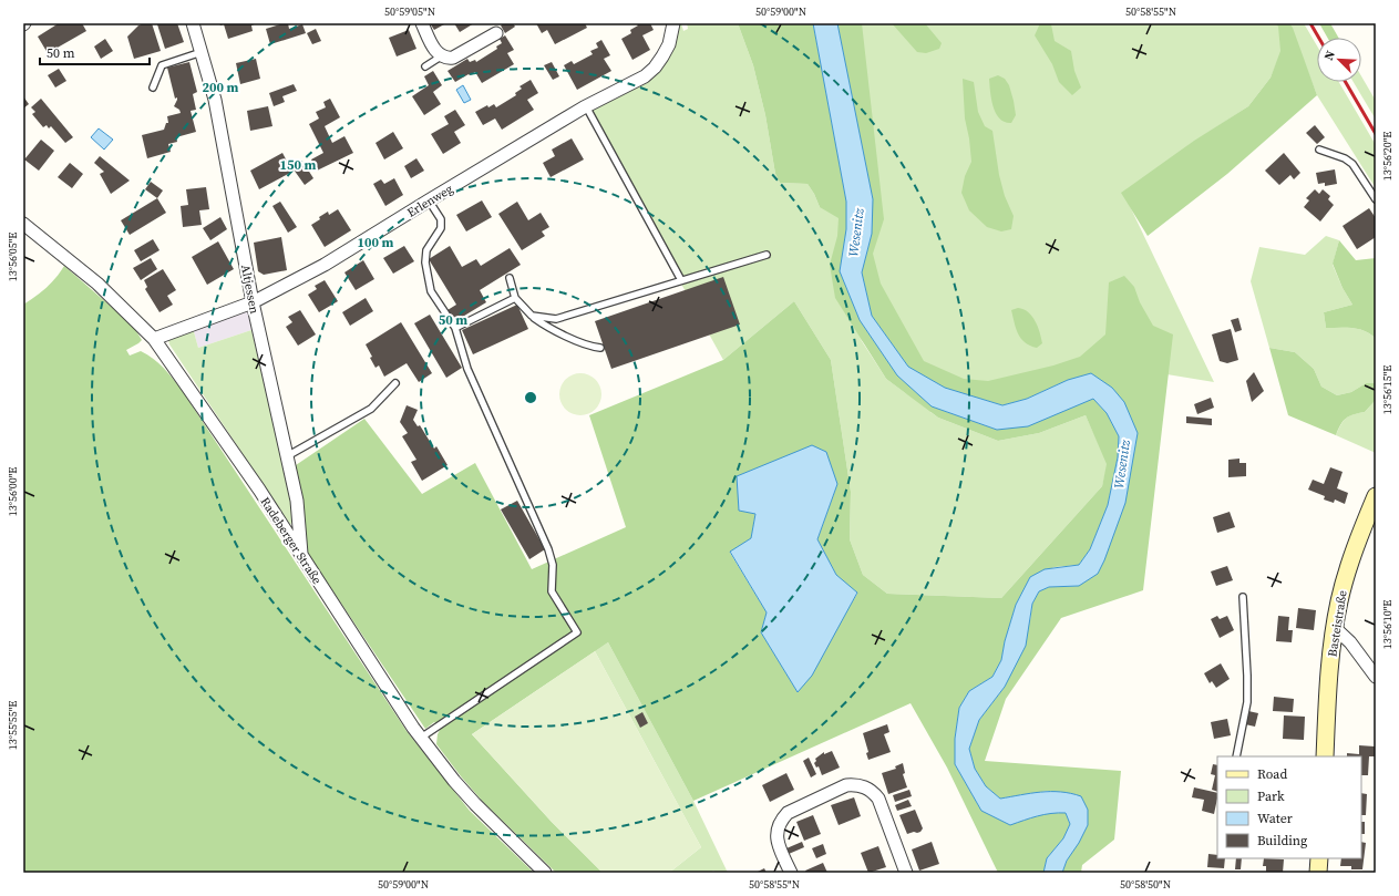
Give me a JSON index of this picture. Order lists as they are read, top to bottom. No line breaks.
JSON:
{"streets":{"main road":["Basteistraße"],"street":["Erlenweg","Altjessen","Radeberger Straße"]},"crossings":[["Erlenweg","Altjessen"],["Erlenweg","Radeberger Straße"],["Altjessen","Radeberger Straße"]],"water":["Wesenitz"],"legend":["Road","Park","Water","Building"],"scale_bar":"50 m","north":"top left","coordinates":["50°59'05\"N","50°59'00\"N","50°58'55\"N","13°56'20\"E","13°56'05\"E","13°56'15\"E","13°56'00\"E","13°56'10\"E","13°55'55\"E","50°58'50\"N"],"rings":["200 m","150 m","100 m","50 m"]}
